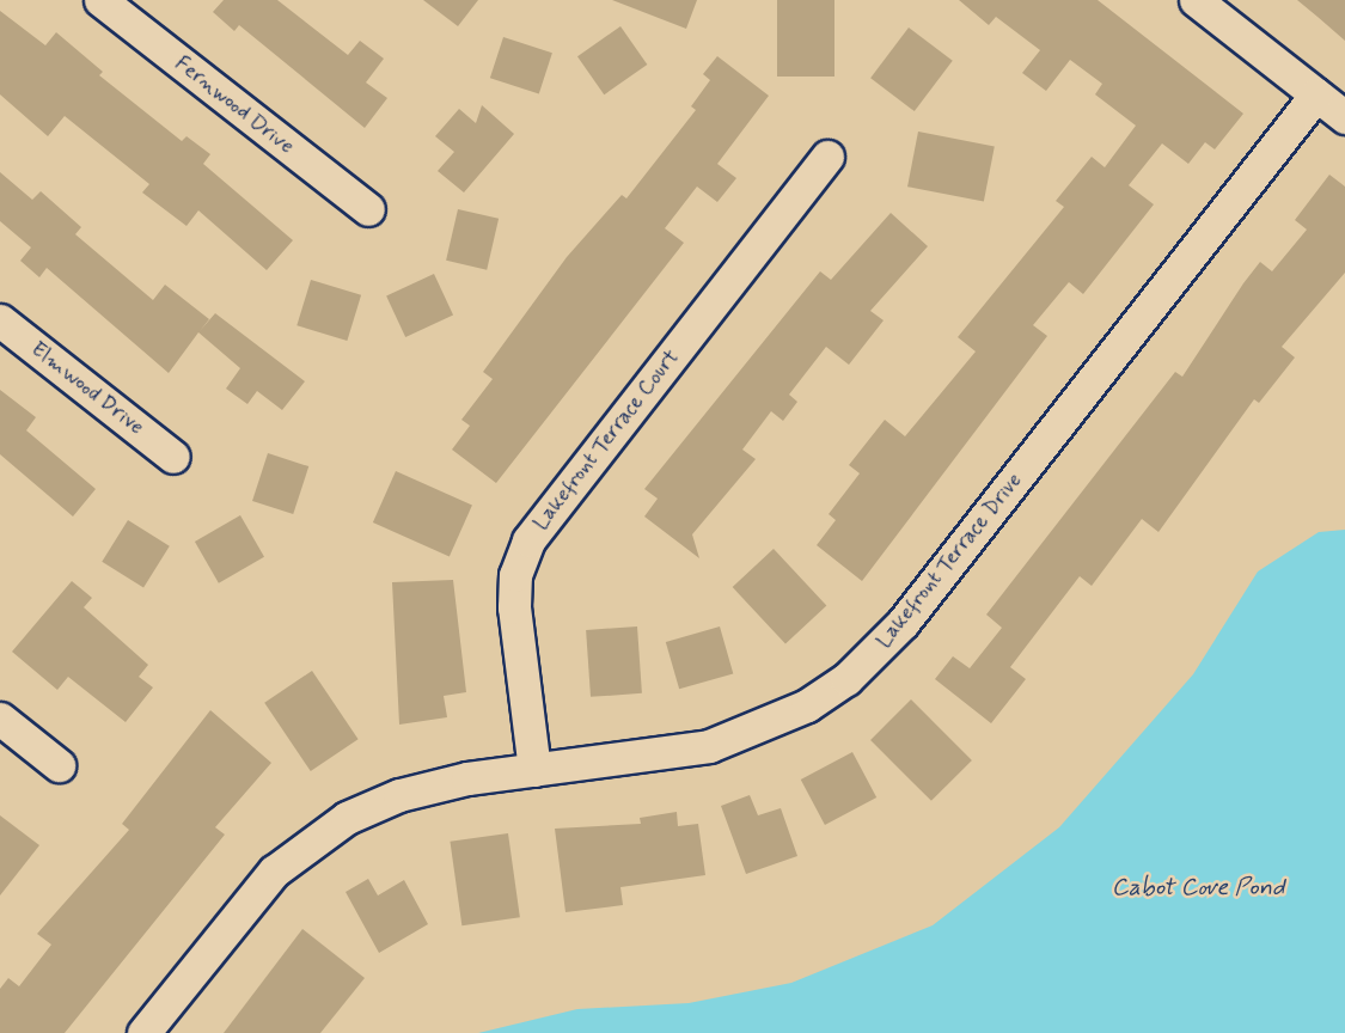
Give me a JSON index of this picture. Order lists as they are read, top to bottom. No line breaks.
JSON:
{"streets":{"street":["Fernwood Drive","Elmwood Drive","Lakefront Terrace Court","Lakefront Terrace Drive"]},"crossings":[["Lakefront Terrace Court","Lakefront Terrace Drive"]],"water":["Cabot Cove Pond"]}
